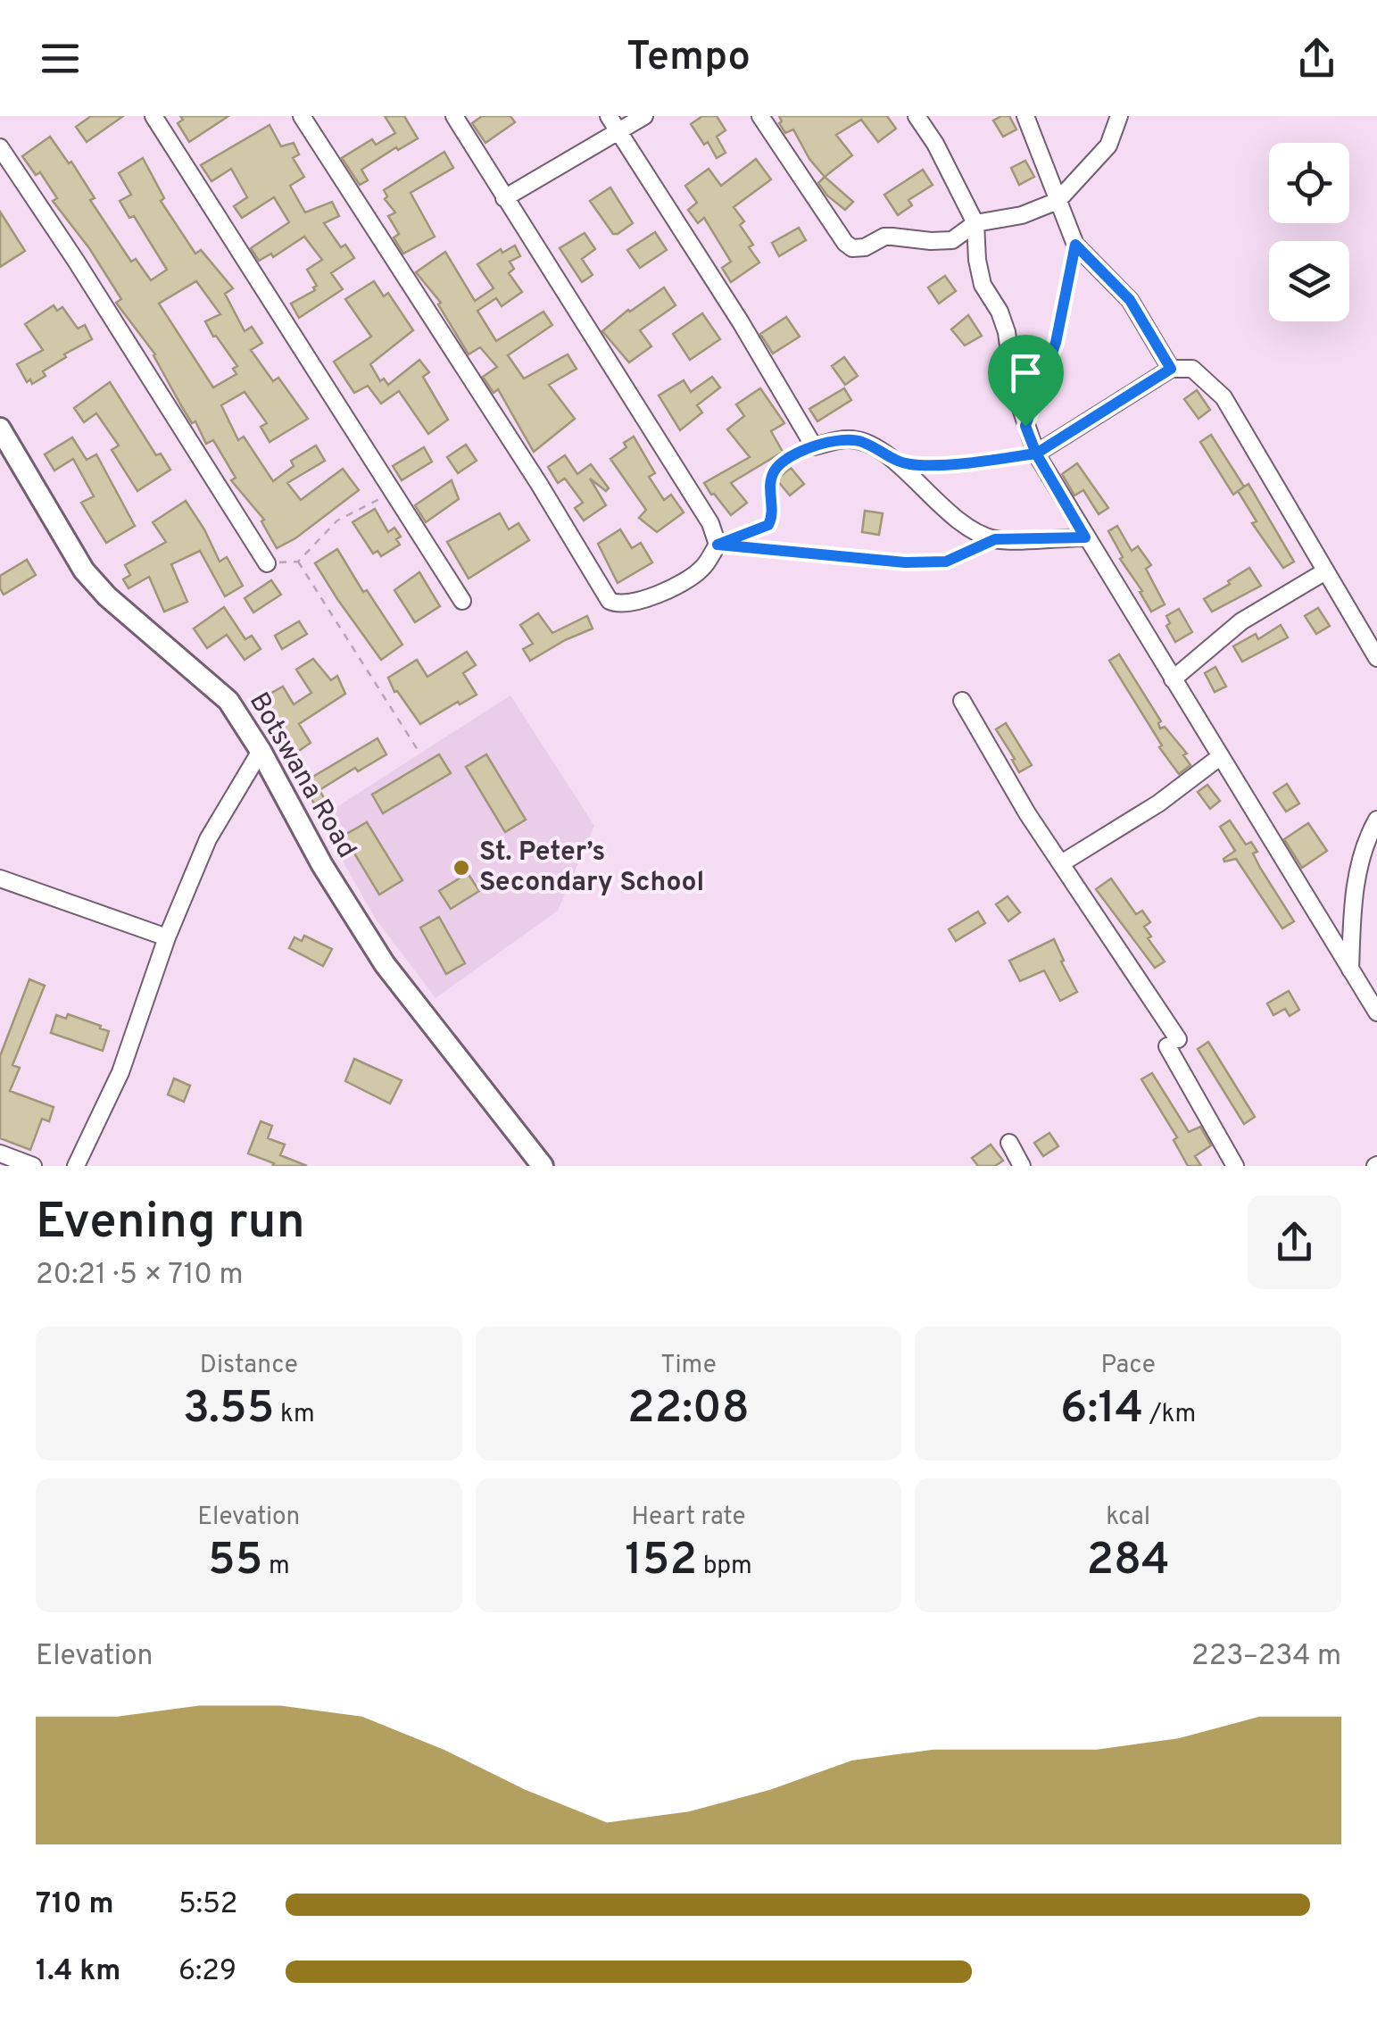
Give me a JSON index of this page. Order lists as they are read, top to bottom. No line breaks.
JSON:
{"streets":{"street":["Botswana Road"]},"places":["St. Peter’s Secondary School"],"page":{"header":"Tempo","heading":["Evening run","20:21 · 5 × 710 m"],"stats":[["Distance","3.55 km"],["Time","22:08"],["Pace","6:14 /km"],["Elevation","55 m"],["Heart rate","152 bpm"],["kcal","284"]],"chart":["Elevation","223–234 m"],"list":[{"name":"710 m","note":"5:52"},{"name":"1.4 km","note":"6:29"}]}}
